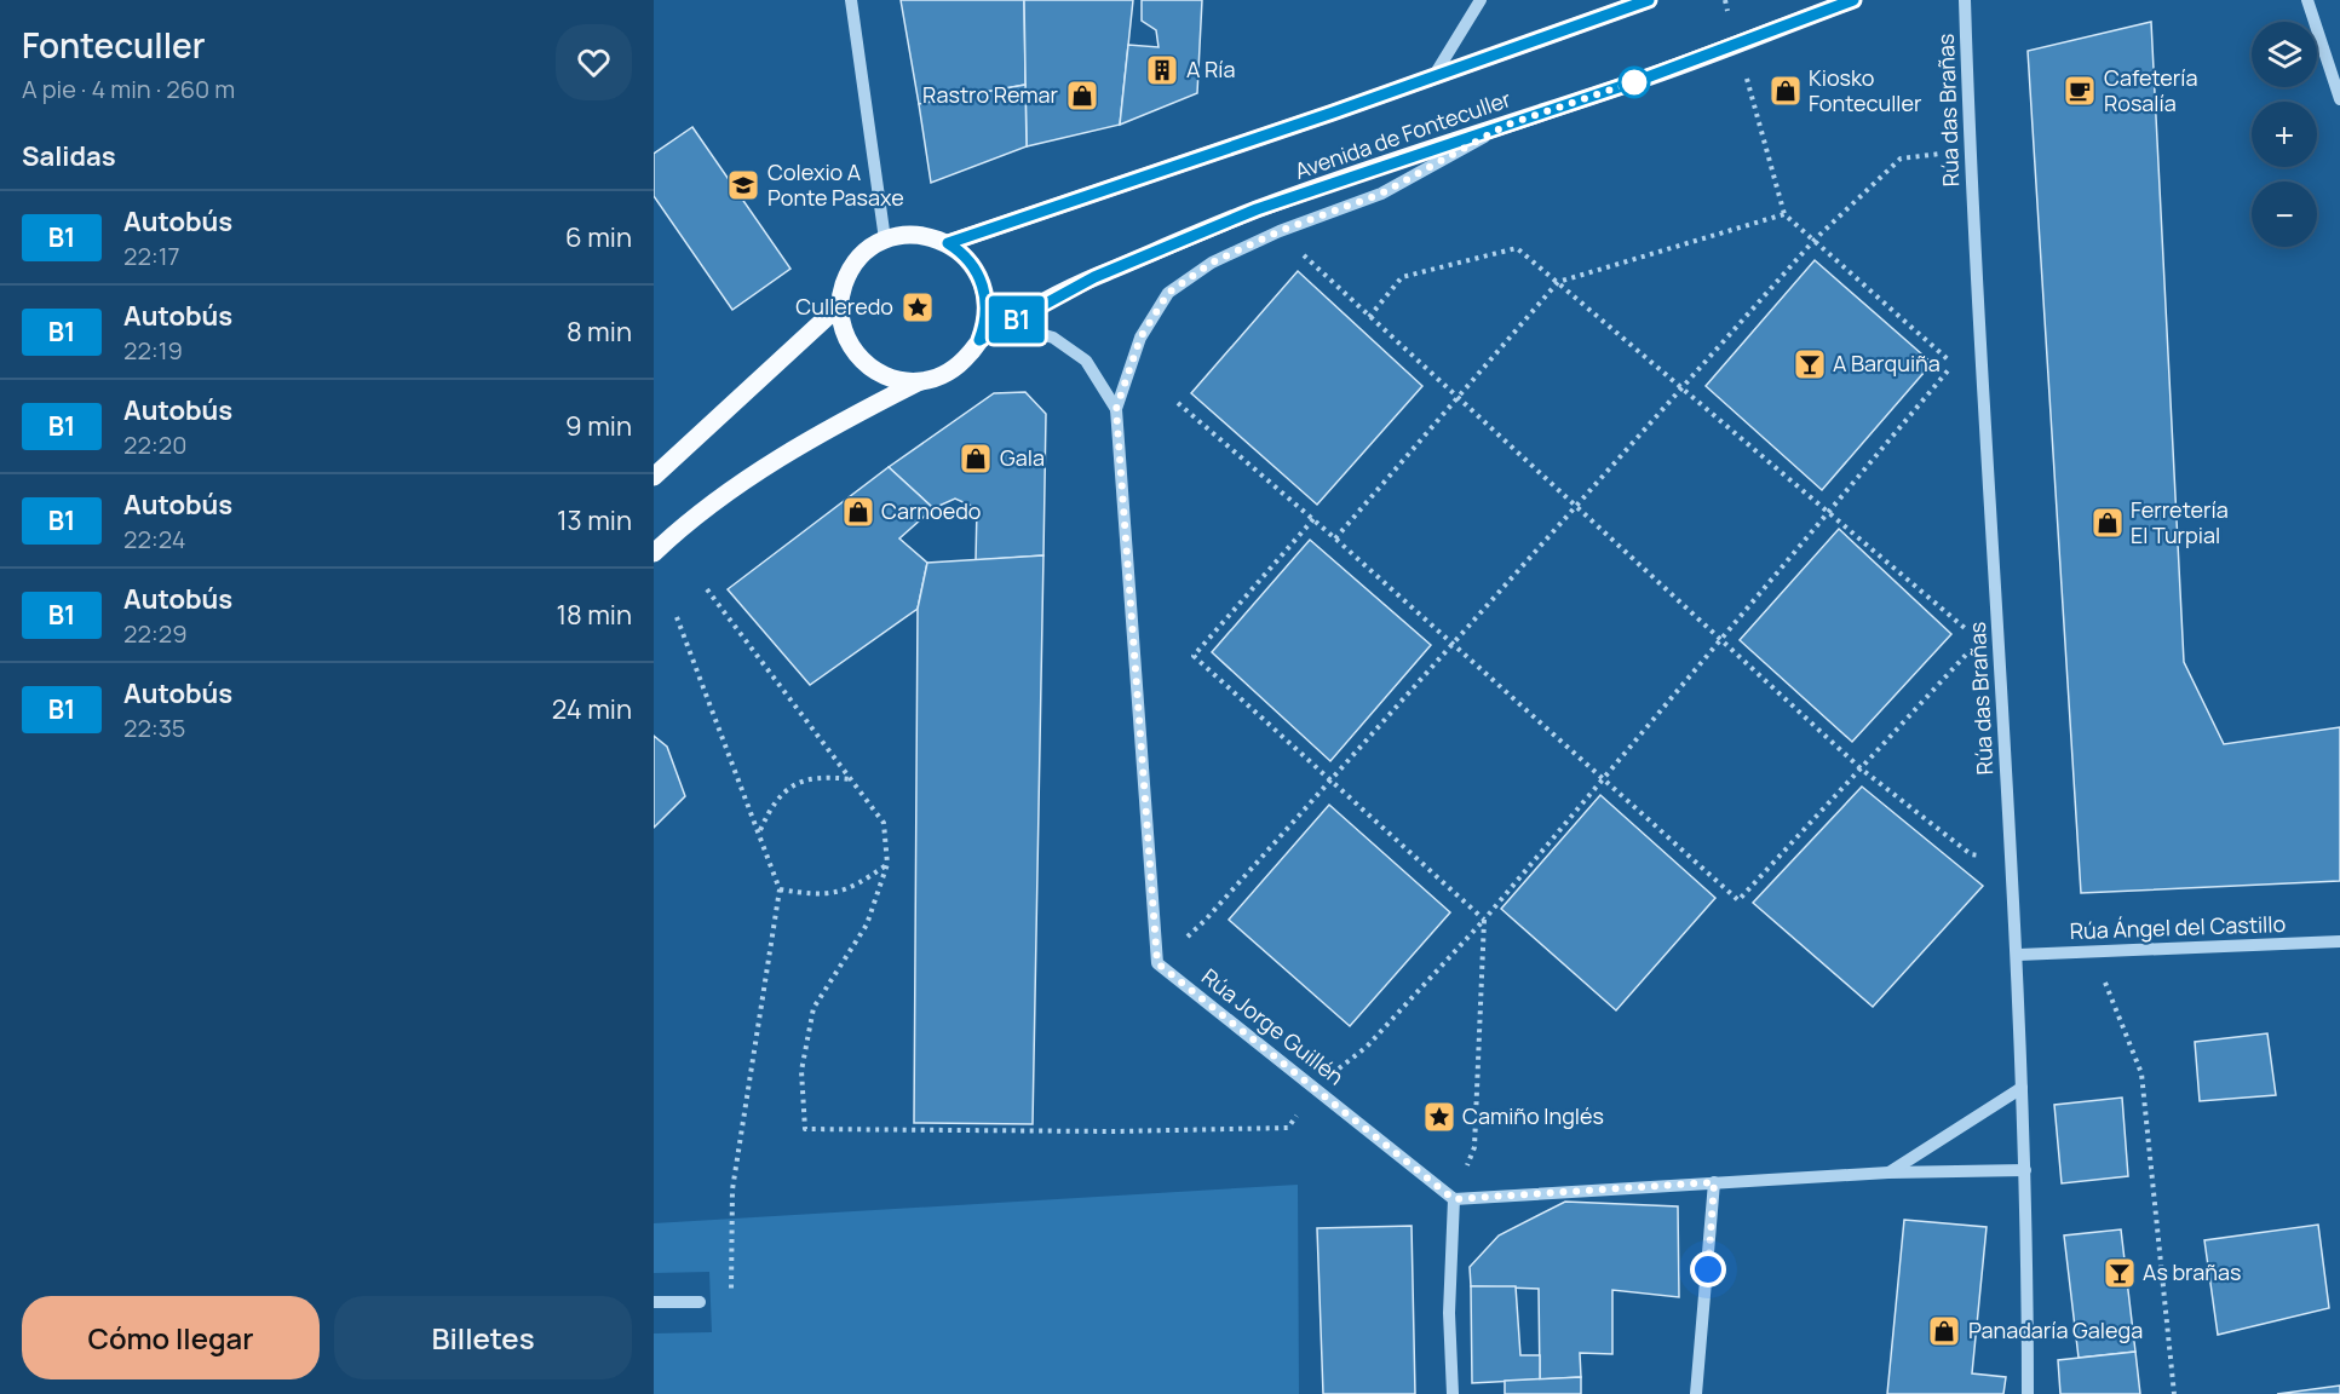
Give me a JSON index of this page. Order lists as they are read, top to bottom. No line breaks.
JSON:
{"streets":{"main road":["Avenida de Fonteculler"],"street":["Rúa das Brañas","Rúa Ángel del Castillo","Rúa Jorge Guillén"]},"crossings":[["Rúa das Brañas","Rúa Ángel del Castillo"]],"places":{"building":["A Ría"],"shop":["Kiosko Fonteculler","Rastro Remar","Gala","Carnoedo","Ferretería El Turpial","Panadaría Galega"],"cafe":["Cafetería Rosalía"],"school or university":["Colexio A Ponte Pasaxe"],"place":["Culleredo","Camiño Inglés"],"bar":["A Barquiña","As brañas"]},"lines":["bus line B1"],"page":{"heading":[["Fonteculler","A pie · 4 min · 260 m"],"Salidas"],"on_map":"B1","map_buttons":["+","−"],"list":[{"mark":"B1","name":"Autobús","note":"22:17","value":"6 min"},{"mark":"B1","name":"Autobús","note":"22:19","value":"8 min"},{"mark":"B1","name":"Autobús","note":"22:20","value":"9 min"},{"mark":"B1","name":"Autobús","note":"22:24","value":"13 min"},{"mark":"B1","name":"Autobús","note":"22:29","value":"18 min"},{"mark":"B1","name":"Autobús","note":"22:35","value":"24 min"}],"buttons":["Cómo llegar","Billetes"]}}
